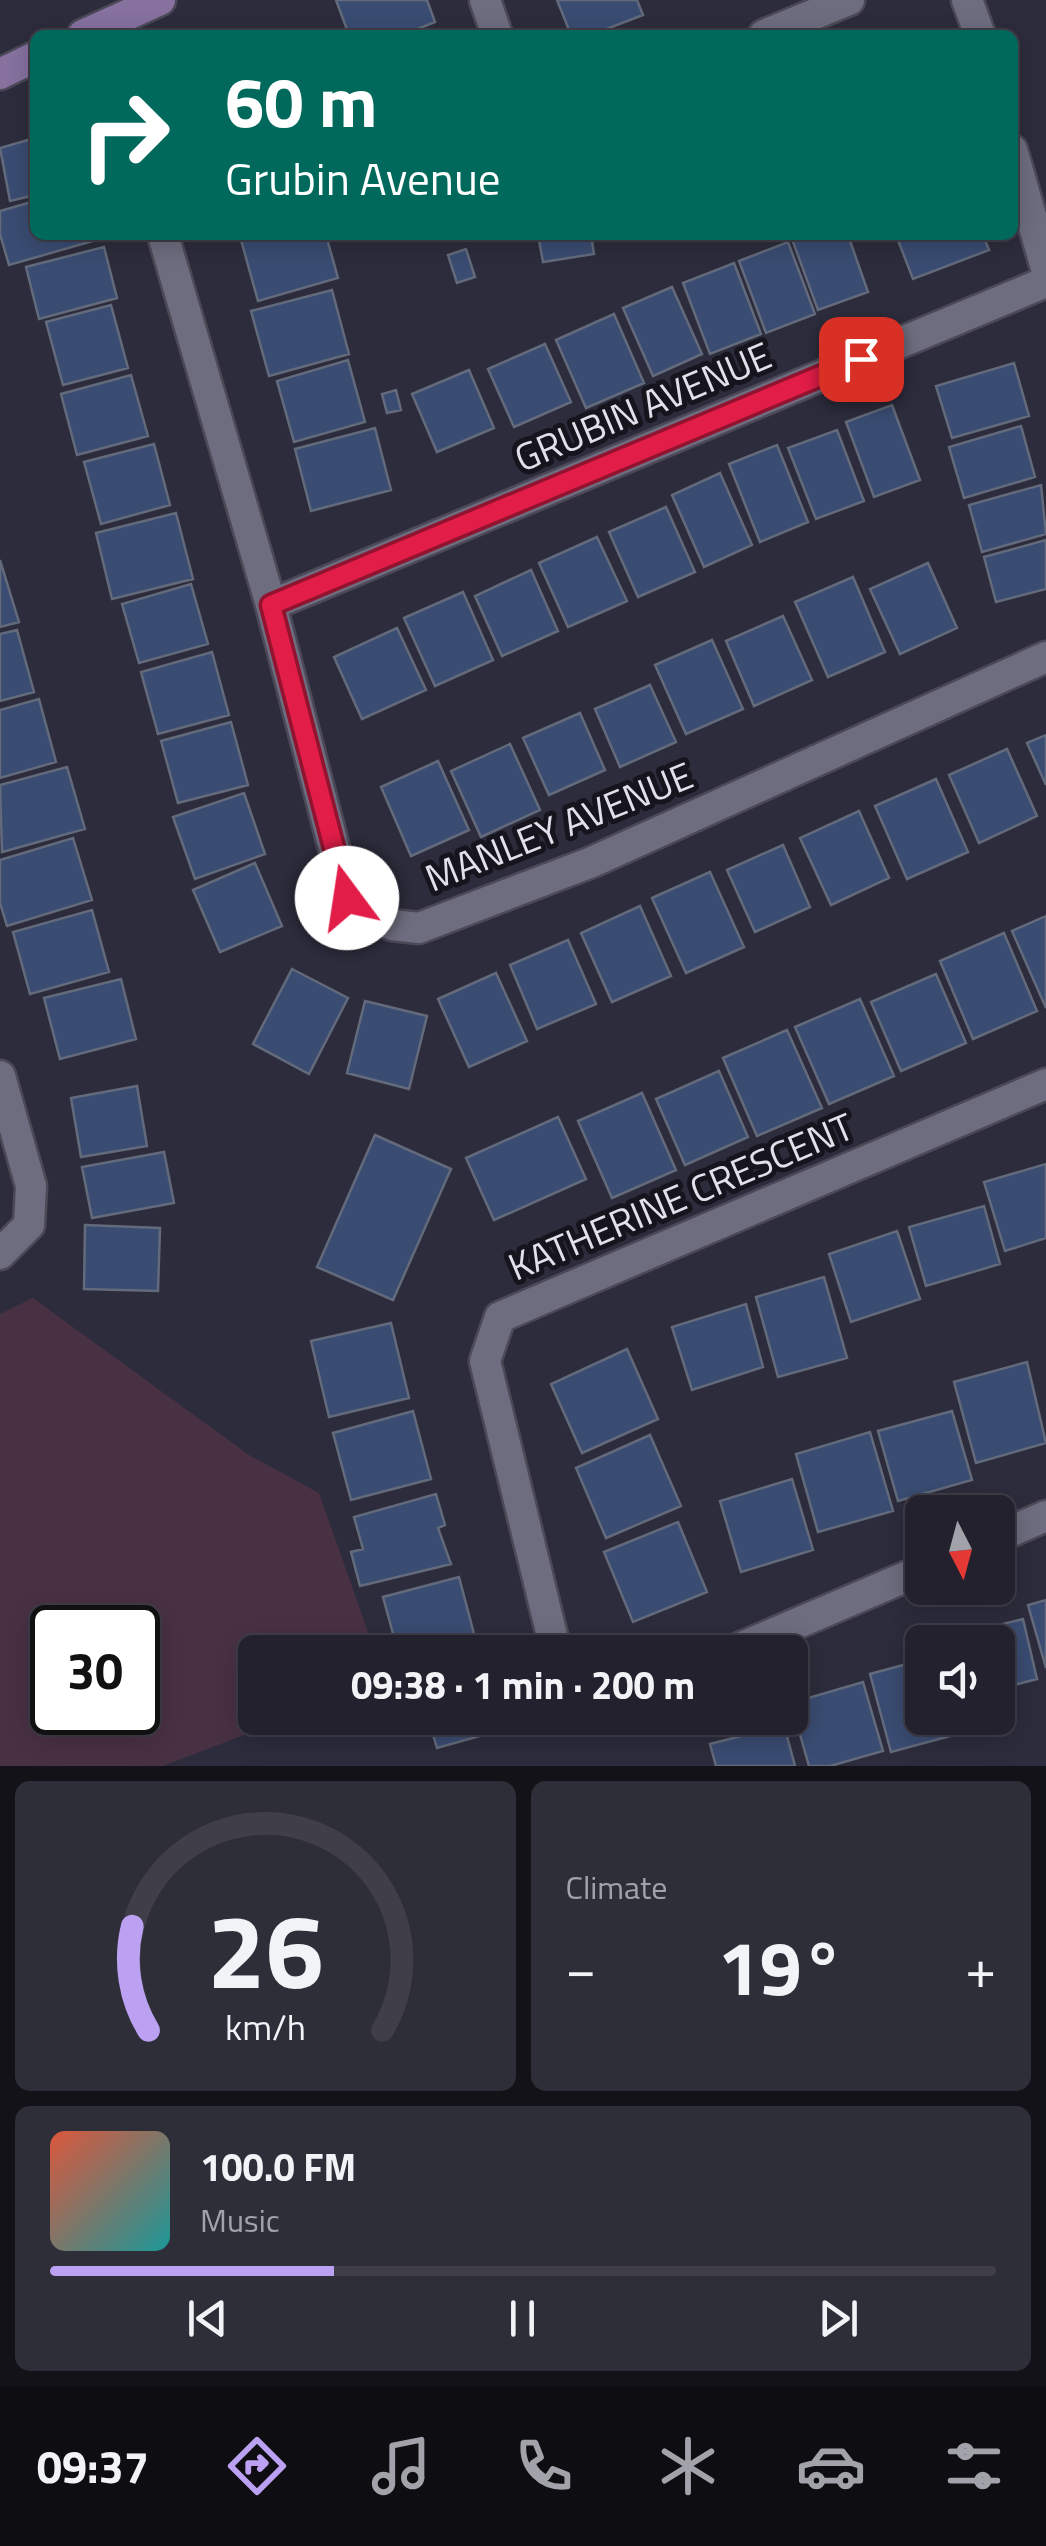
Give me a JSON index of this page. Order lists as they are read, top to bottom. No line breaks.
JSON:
{"streets":{"street":["GRUBIN AVENUE","MANLEY AVENUE","KATHERINE CRESCENT"]},"crossings":[["GRUBIN AVENUE","MANLEY AVENUE"]],"north":"bottom","page":{"turn":["60 m","Grubin Avenue"],"limit":"30","trip":"09:38 · 1 min · 200 m","tile":"Climate","heat":["−","19°","+"],"song":["100.0 FM","Music"],"tabs":"09:37","gauge":["26","km/h"]}}
